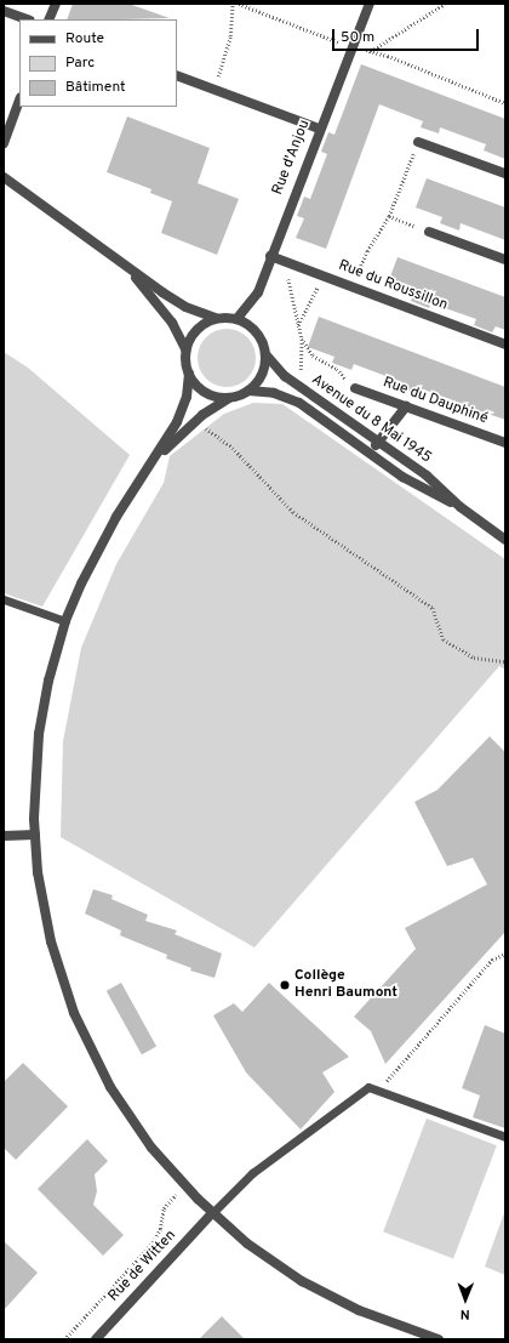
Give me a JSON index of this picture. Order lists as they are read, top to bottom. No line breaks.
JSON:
{"streets":{"street":["Rue d'Anjou","Rue du Roussillon","Rue du Dauphiné","Avenue du 8 Mai 1945","Rue de Witten"]},"crossings":[["Rue d'Anjou","Rue du Roussillon"],["Rue d'Anjou","Avenue du 8 Mai 1945"]],"places":["Collège Henri Baumont"],"legend":["Route","Parc","Bâtiment"],"scale_bar":"50 m","north":"bottom"}
